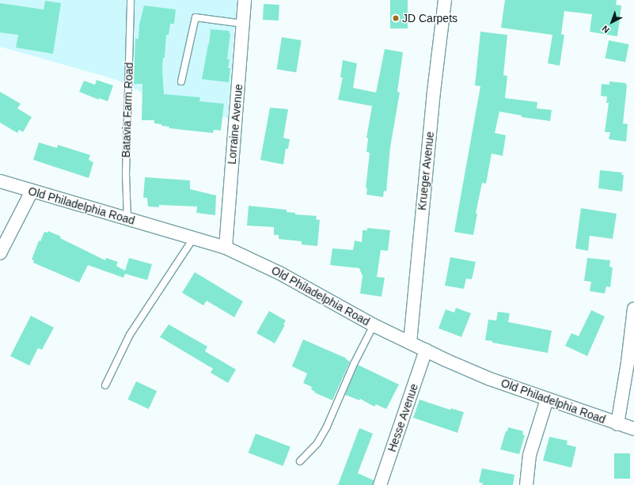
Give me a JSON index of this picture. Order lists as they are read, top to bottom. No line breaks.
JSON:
{"streets":{"street":["Lorraine Avenue","Krueger Avenue","Old Philadelphia Road","Hesse Avenue"],"lane":["Batavia Farm Road"]},"crossings":[["Batavia Farm Road","Old Philadelphia Road"],["Lorraine Avenue","Old Philadelphia Road"],["Krueger Avenue","Old Philadelphia Road"],["Old Philadelphia Road","Hesse Avenue"]],"places":["JD Carpets"],"north":"bottom left"}
